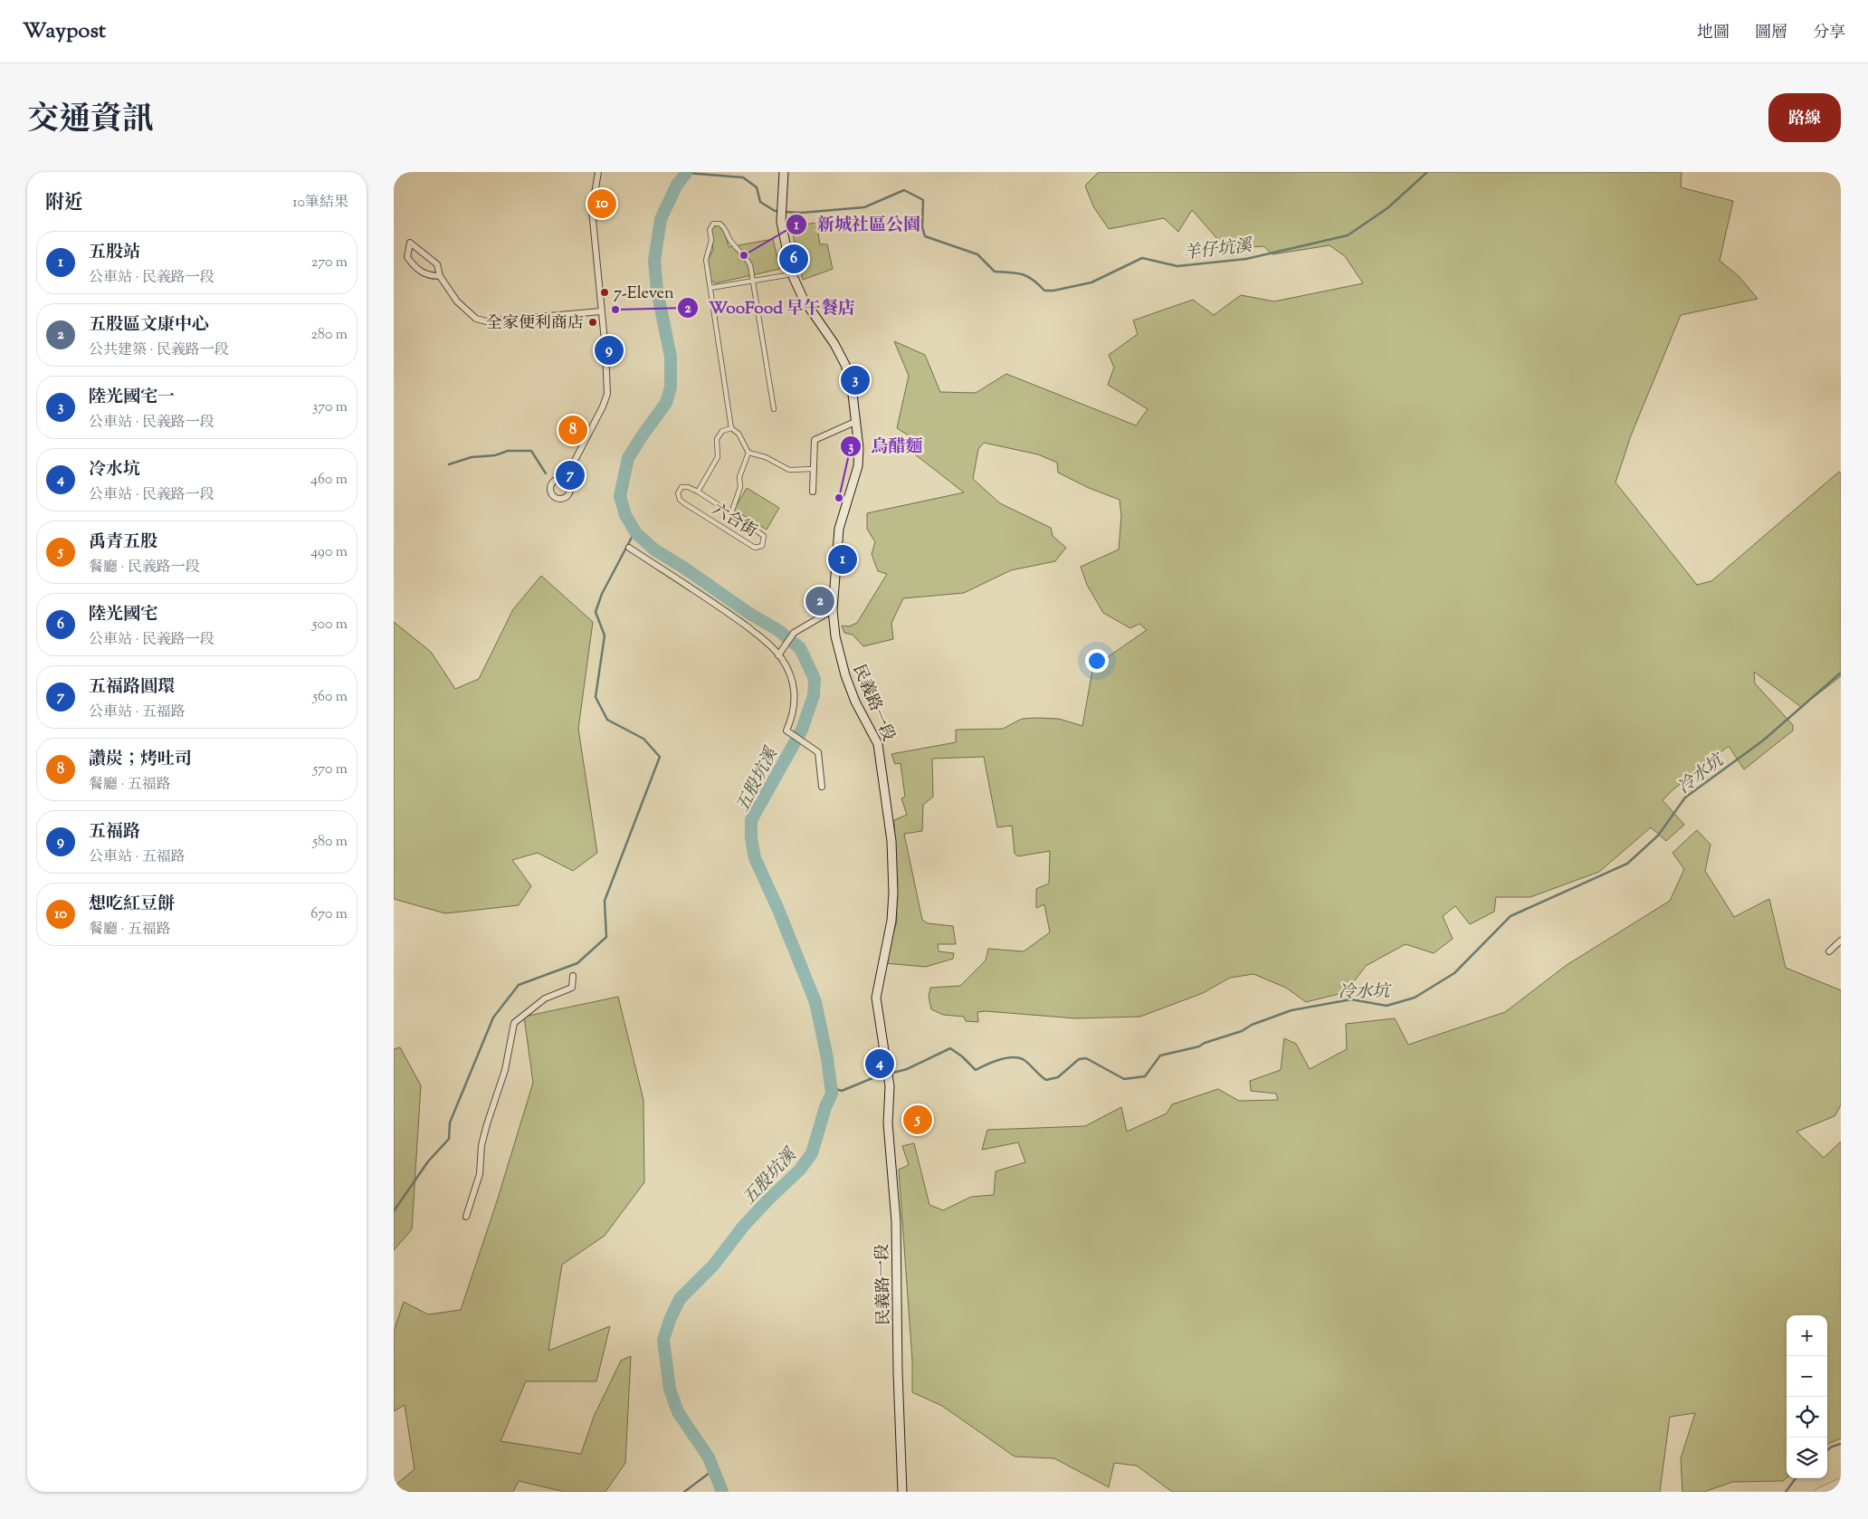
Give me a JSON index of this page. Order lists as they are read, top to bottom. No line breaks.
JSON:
{"streets":{"main road":["民義路一段"],"street":["六合街"]},"water":["羊仔坑溪","冷水坑","五股坑溪"],"places":["新城社區公園","7-Eleven","WooFood 早午餐店","全家便利商店","烏醋麵"],"page":{"header":"Waypost","nav":["地圖","圖層","分享"],"title":"交通資訊","buttons":"路線","heading":["附近","10筆結果"],"pins":["10","6","9","3","8","7","1","2","4","5"],"list":[{"mark":"1","name":"五股站","note":"公車站 · 民義路一段","value":"270 m"},{"mark":"2","name":"五股區文康中心","note":"公共建築 · 民義路一段","value":"280 m"},{"mark":"3","name":"陸光國宅一","note":"公車站 · 民義路一段","value":"370 m"},{"mark":"4","name":"冷水坑","note":"公車站 · 民義路一段","value":"460 m"},{"mark":"5","name":"禹青五股","note":"餐廳 · 民義路一段","value":"490 m"},{"mark":"6","name":"陸光國宅","note":"公車站 · 民義路一段","value":"500 m"},{"mark":"7","name":"五福路圓環","note":"公車站 · 五福路","value":"560 m"},{"mark":"8","name":"讚炭；烤吐司","note":"餐廳 · 五福路","value":"570 m"},{"mark":"9","name":"五福路","note":"公車站 · 五福路","value":"580 m"},{"mark":"10","name":"想吃紅豆餅","note":"餐廳 · 五福路","value":"670 m"}],"map_buttons":["+","−"]}}
